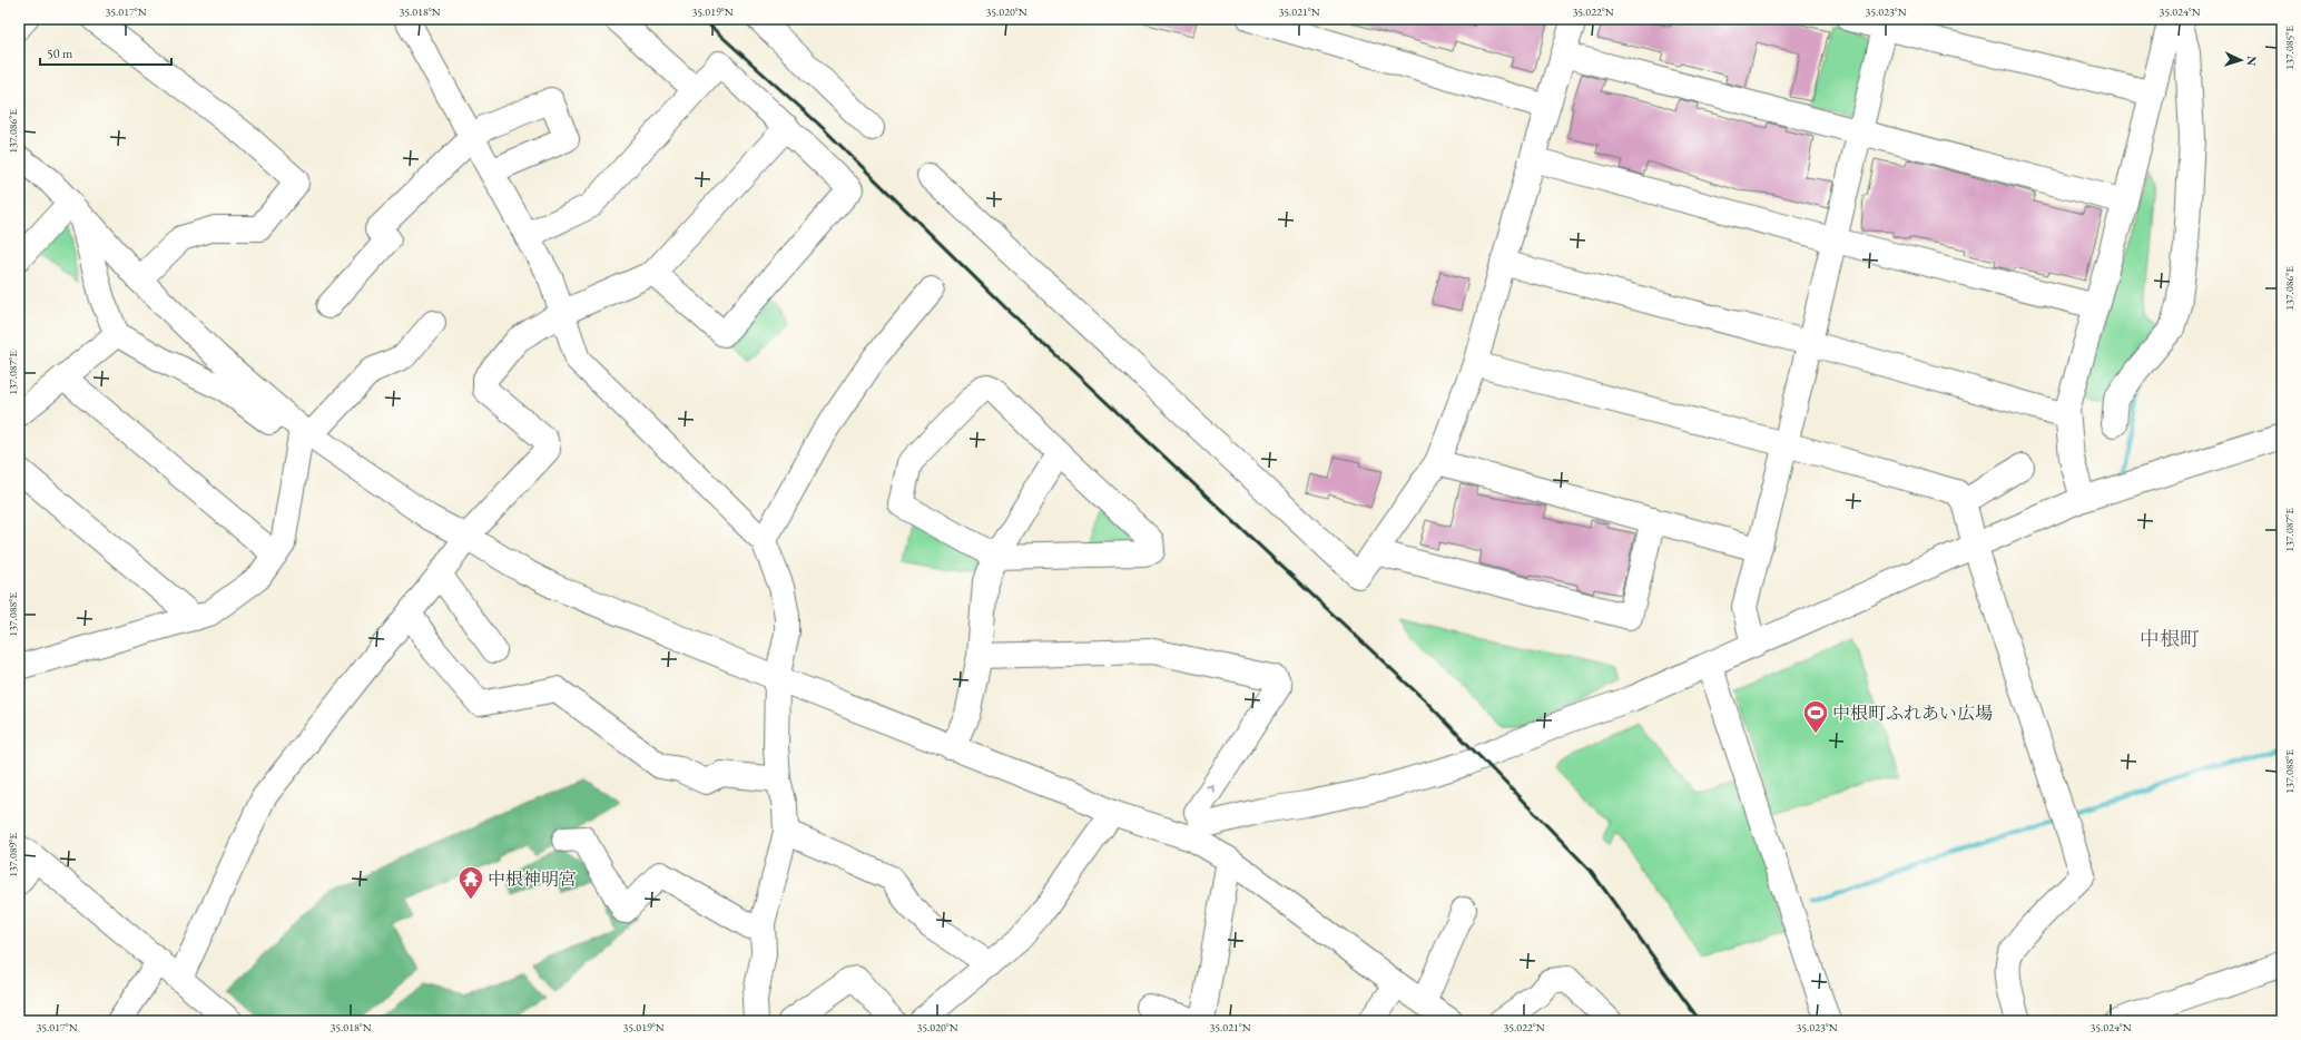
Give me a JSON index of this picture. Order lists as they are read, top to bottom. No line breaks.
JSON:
{"districts":["中根町"],"places":{"sports":["中根町ふれあい広場"],"temple":["中根神明宮"]},"scale_bar":"50 m","north":"right","coordinates":["35.017°N","35.018°N","35.019°N","35.020°N","35.021°N","35.022°N","35.023°N","35.024°N","137.085°E","137.086°E","137.087°E","137.088°E","137.089°E"]}
